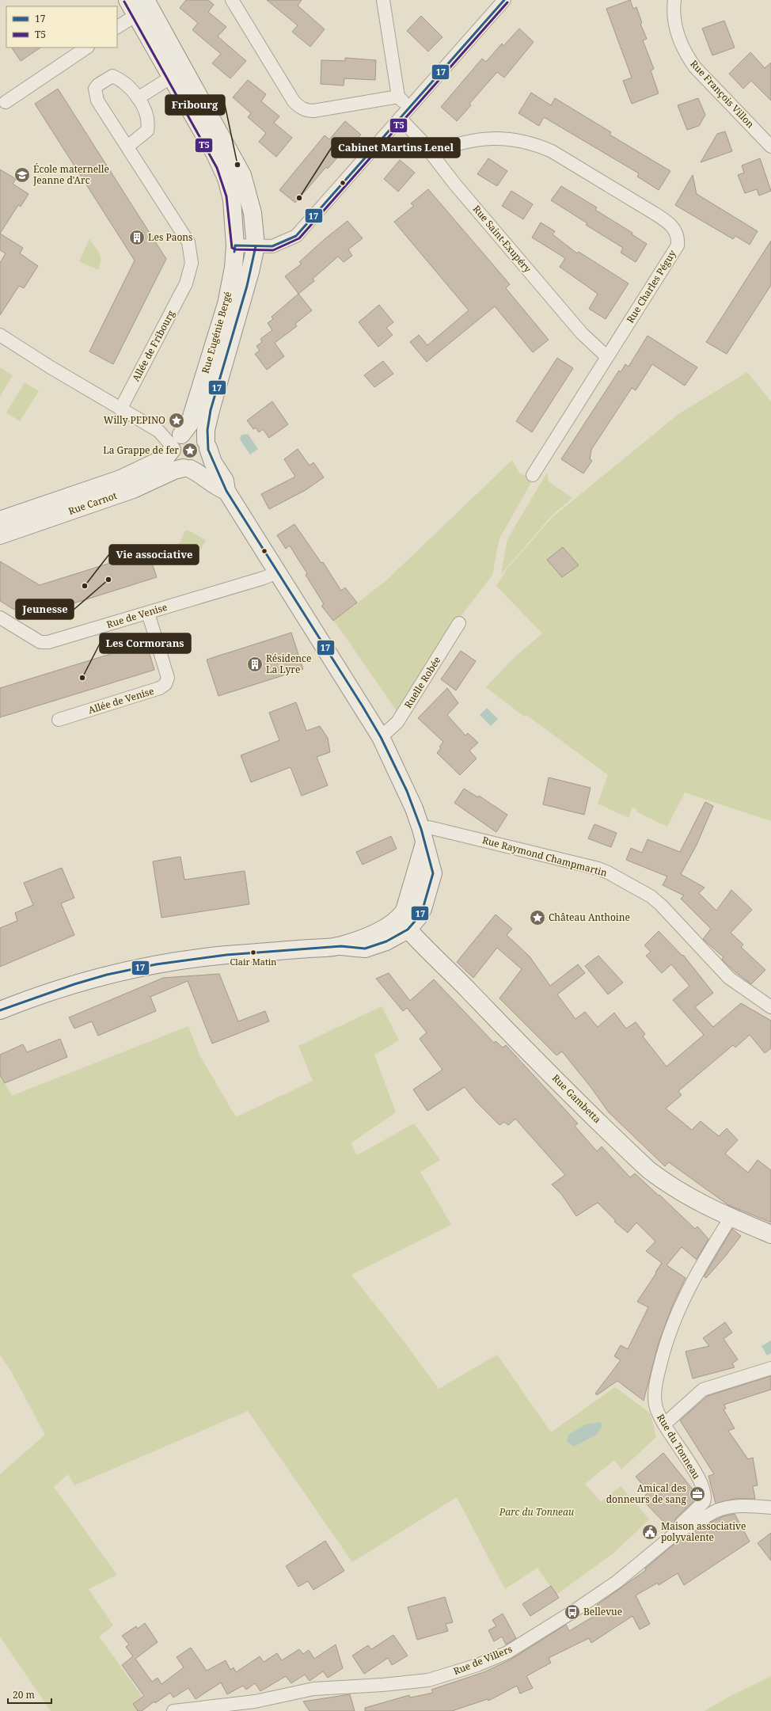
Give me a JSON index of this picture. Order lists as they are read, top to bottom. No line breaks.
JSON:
{"streets":{"street":["Rue François Villon","Rue Saint-Exupéry","Rue Charles Péguy","Rue Eugénie Bergé","Allée de Fribourg","Rue Carnot","Rue de Venise","Ruelle Robée","Allée de Venise","Rue Raymond Champmartin","Rue Gambetta","Rue du Tonneau","Rue de Villers"]},"crossings":[["Rue Saint-Exupéry","Rue Charles Péguy"],["Rue Eugénie Bergé","Rue Carnot"],["Rue Eugénie Bergé","Rue de Venise"],["Rue Eugénie Bergé","Ruelle Robée"],["Rue Eugénie Bergé","Rue Raymond Champmartin"],["Rue de Venise","Allée de Venise"],["Rue Gambetta","Rue du Tonneau"],["Rue du Tonneau","Rue de Villers"]],"parks":["Parc du Tonneau"],"places":{"other":["Fribourg","Cabinet Martins Lenel","Jeunesse","Vie associative","Les Cormorans","Clair Matin"],"school or university":["École maternelle Jeanne d'Arc"],"building":["Les Paons","Résidence La Lyre"],"place":["Willy PEPINO","La Grappe de fer","Château Anthoine"],"office":["Amical des donneurs de sang"],"public building":["Maison associative polyvalente"],"bus stop":["Bellevue"]},"lines":["transit line 17","transit line T5"],"legend":["17","T5"],"scale_bar":"20 m"}
